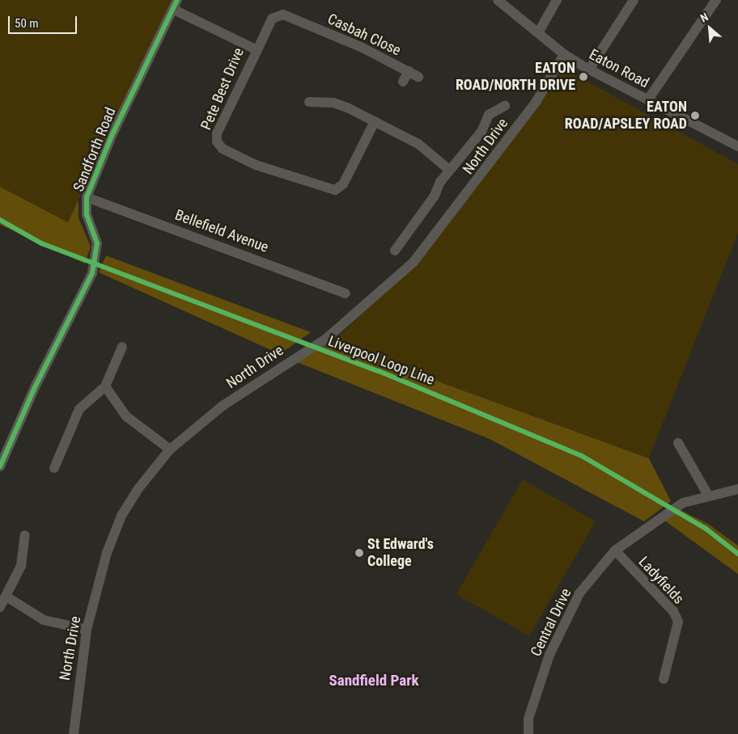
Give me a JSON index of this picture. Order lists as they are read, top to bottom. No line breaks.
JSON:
{"streets":{"street":["Casbah Close","Eaton Road","Pete Best Drive","North Drive","Sandforth Road","Bellefield Avenue","Ladyfields","Central Drive"],"cycle path":["Liverpool Loop Line"]},"crossings":[["Casbah Close","Pete Best Drive"],["Eaton Road","North Drive"],["Pete Best Drive","Sandforth Road"],["Sandforth Road","Bellefield Avenue"],["Ladyfields","Central Drive"]],"districts":["Sandfield Park"],"places":["EATON ROAD/NORTH DRIVE","EATON ROAD/APSLEY ROAD","St Edward's College"],"scale_bar":"50 m","north":"top left"}
